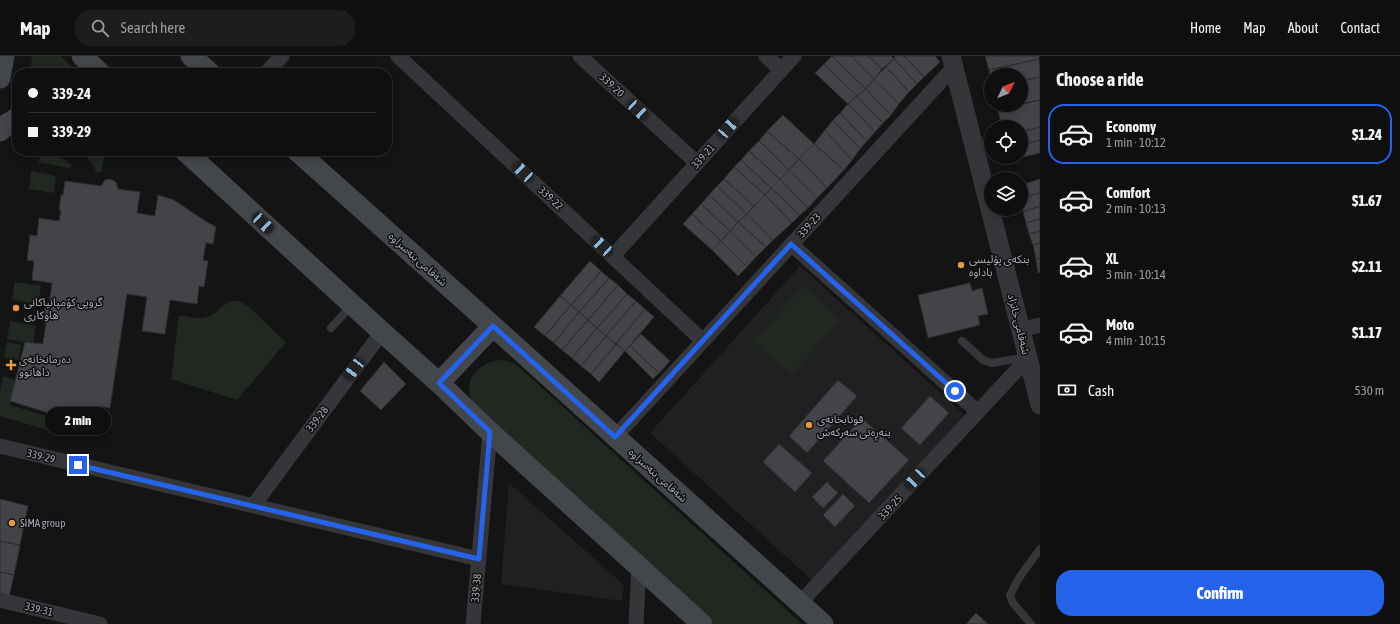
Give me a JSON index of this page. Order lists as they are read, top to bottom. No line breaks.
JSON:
{"streets":{"main road":["شەقامی بنەسراوە"],"street":["339-20","339-21","339-22","339-23","شەقامی خانزاد","339-28","339-29","339-25","339-38","339-31"]},"crossings":[["339-20","339-21"],["339-21","339-22"],["339-22","339-23"],["339-23","شەقامی بنەسراوە"],["339-23","شەقامی خانزاد"],["شەقامی بنەسراوە","339-25"],["شەقامی خانزاد","339-25"],["339-28","339-29"],["339-29","339-38"]],"places":{"other":["بنکەی پۆلیسی باداوە","گروپی کۆمپانیاکانی هاوکاری","قوتابخانەی بنەڕەتی سەرکەش","SIMA group"],"health":["دەرمانخانەی داهاتوو"]},"north":"top right","page":{"header":"Map","search":"Search here","nav":["Home","Map","About","Contact"],"heading":"Choose a ride","banner":["339-24","339-29"],"list":[{"name":"Economy","note":"1 min · 10:12","value":"$1.24"},{"name":"Comfort","note":"2 min · 10:13","value":"$1.67"},{"name":"XL","note":"3 min · 10:14","value":"$2.11"},{"name":"Moto","note":"4 min · 10:15","value":"$1.17"}],"pay":["Cash","530 m"],"bubble":"2 min","buttons":"Confirm"}}
